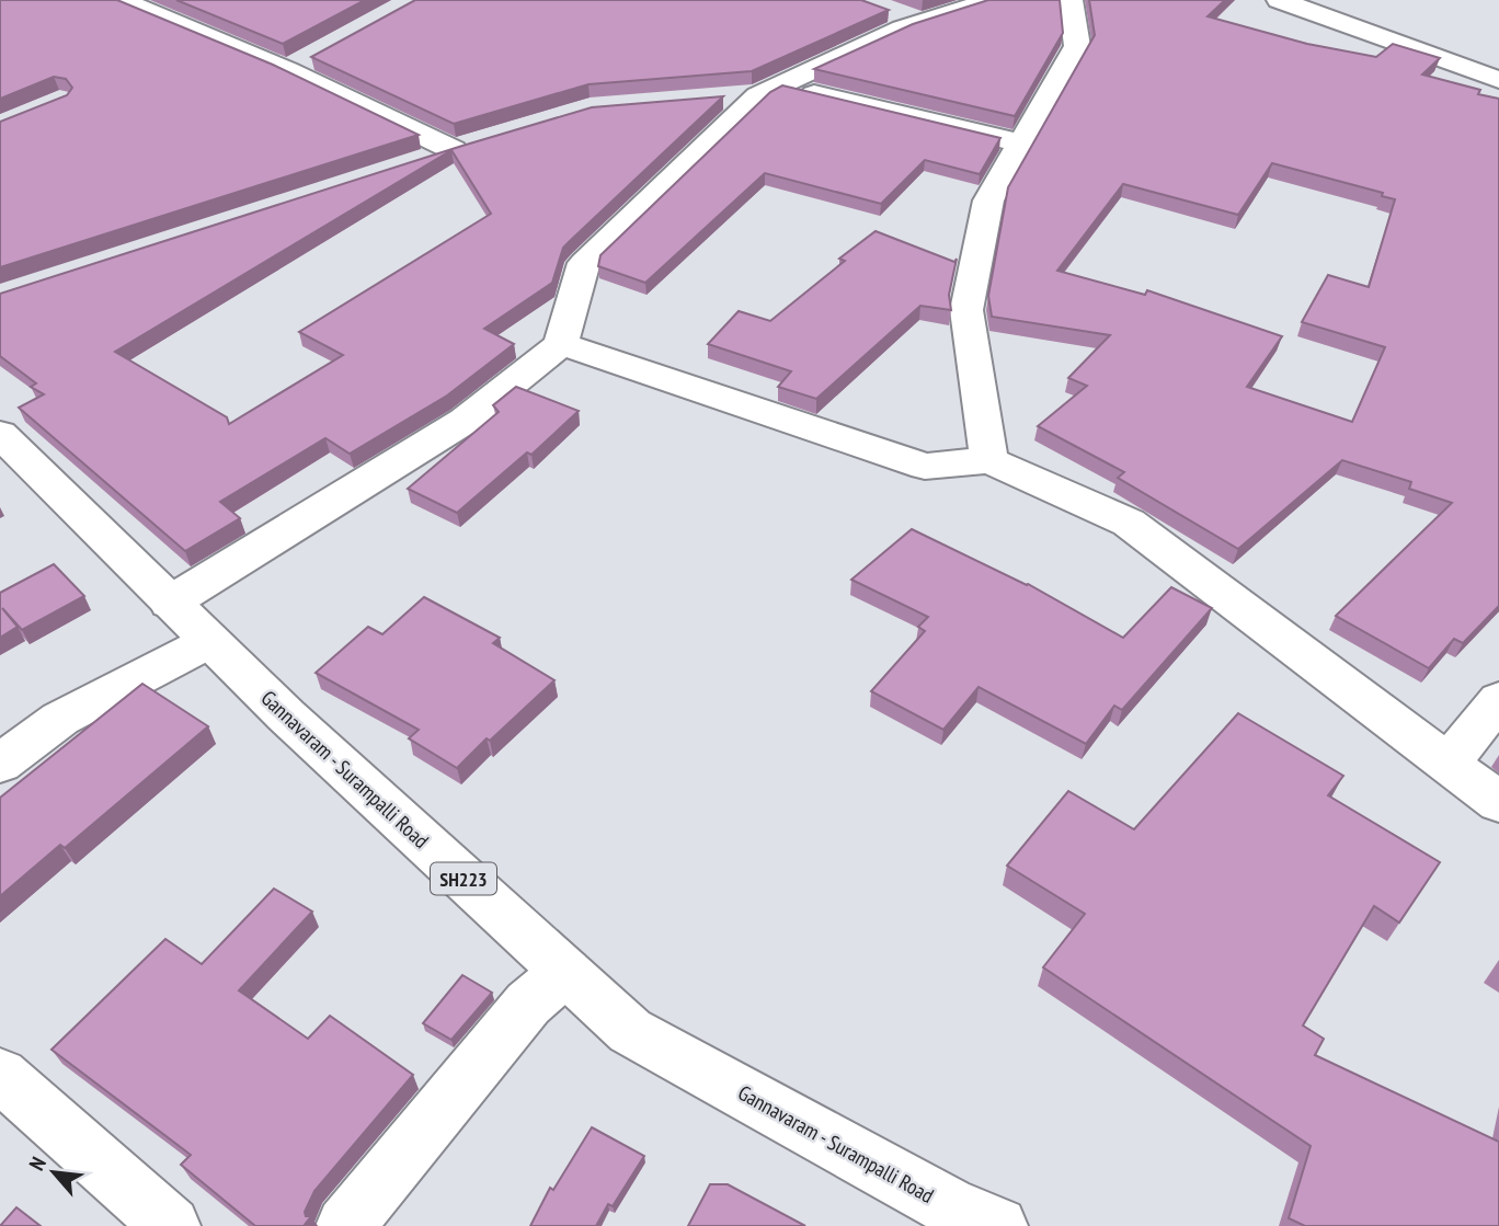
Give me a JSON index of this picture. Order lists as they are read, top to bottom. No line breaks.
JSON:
{"streets":{"street":["Gannavaram - Surampalli Road","SH223"]},"north":"top left"}
